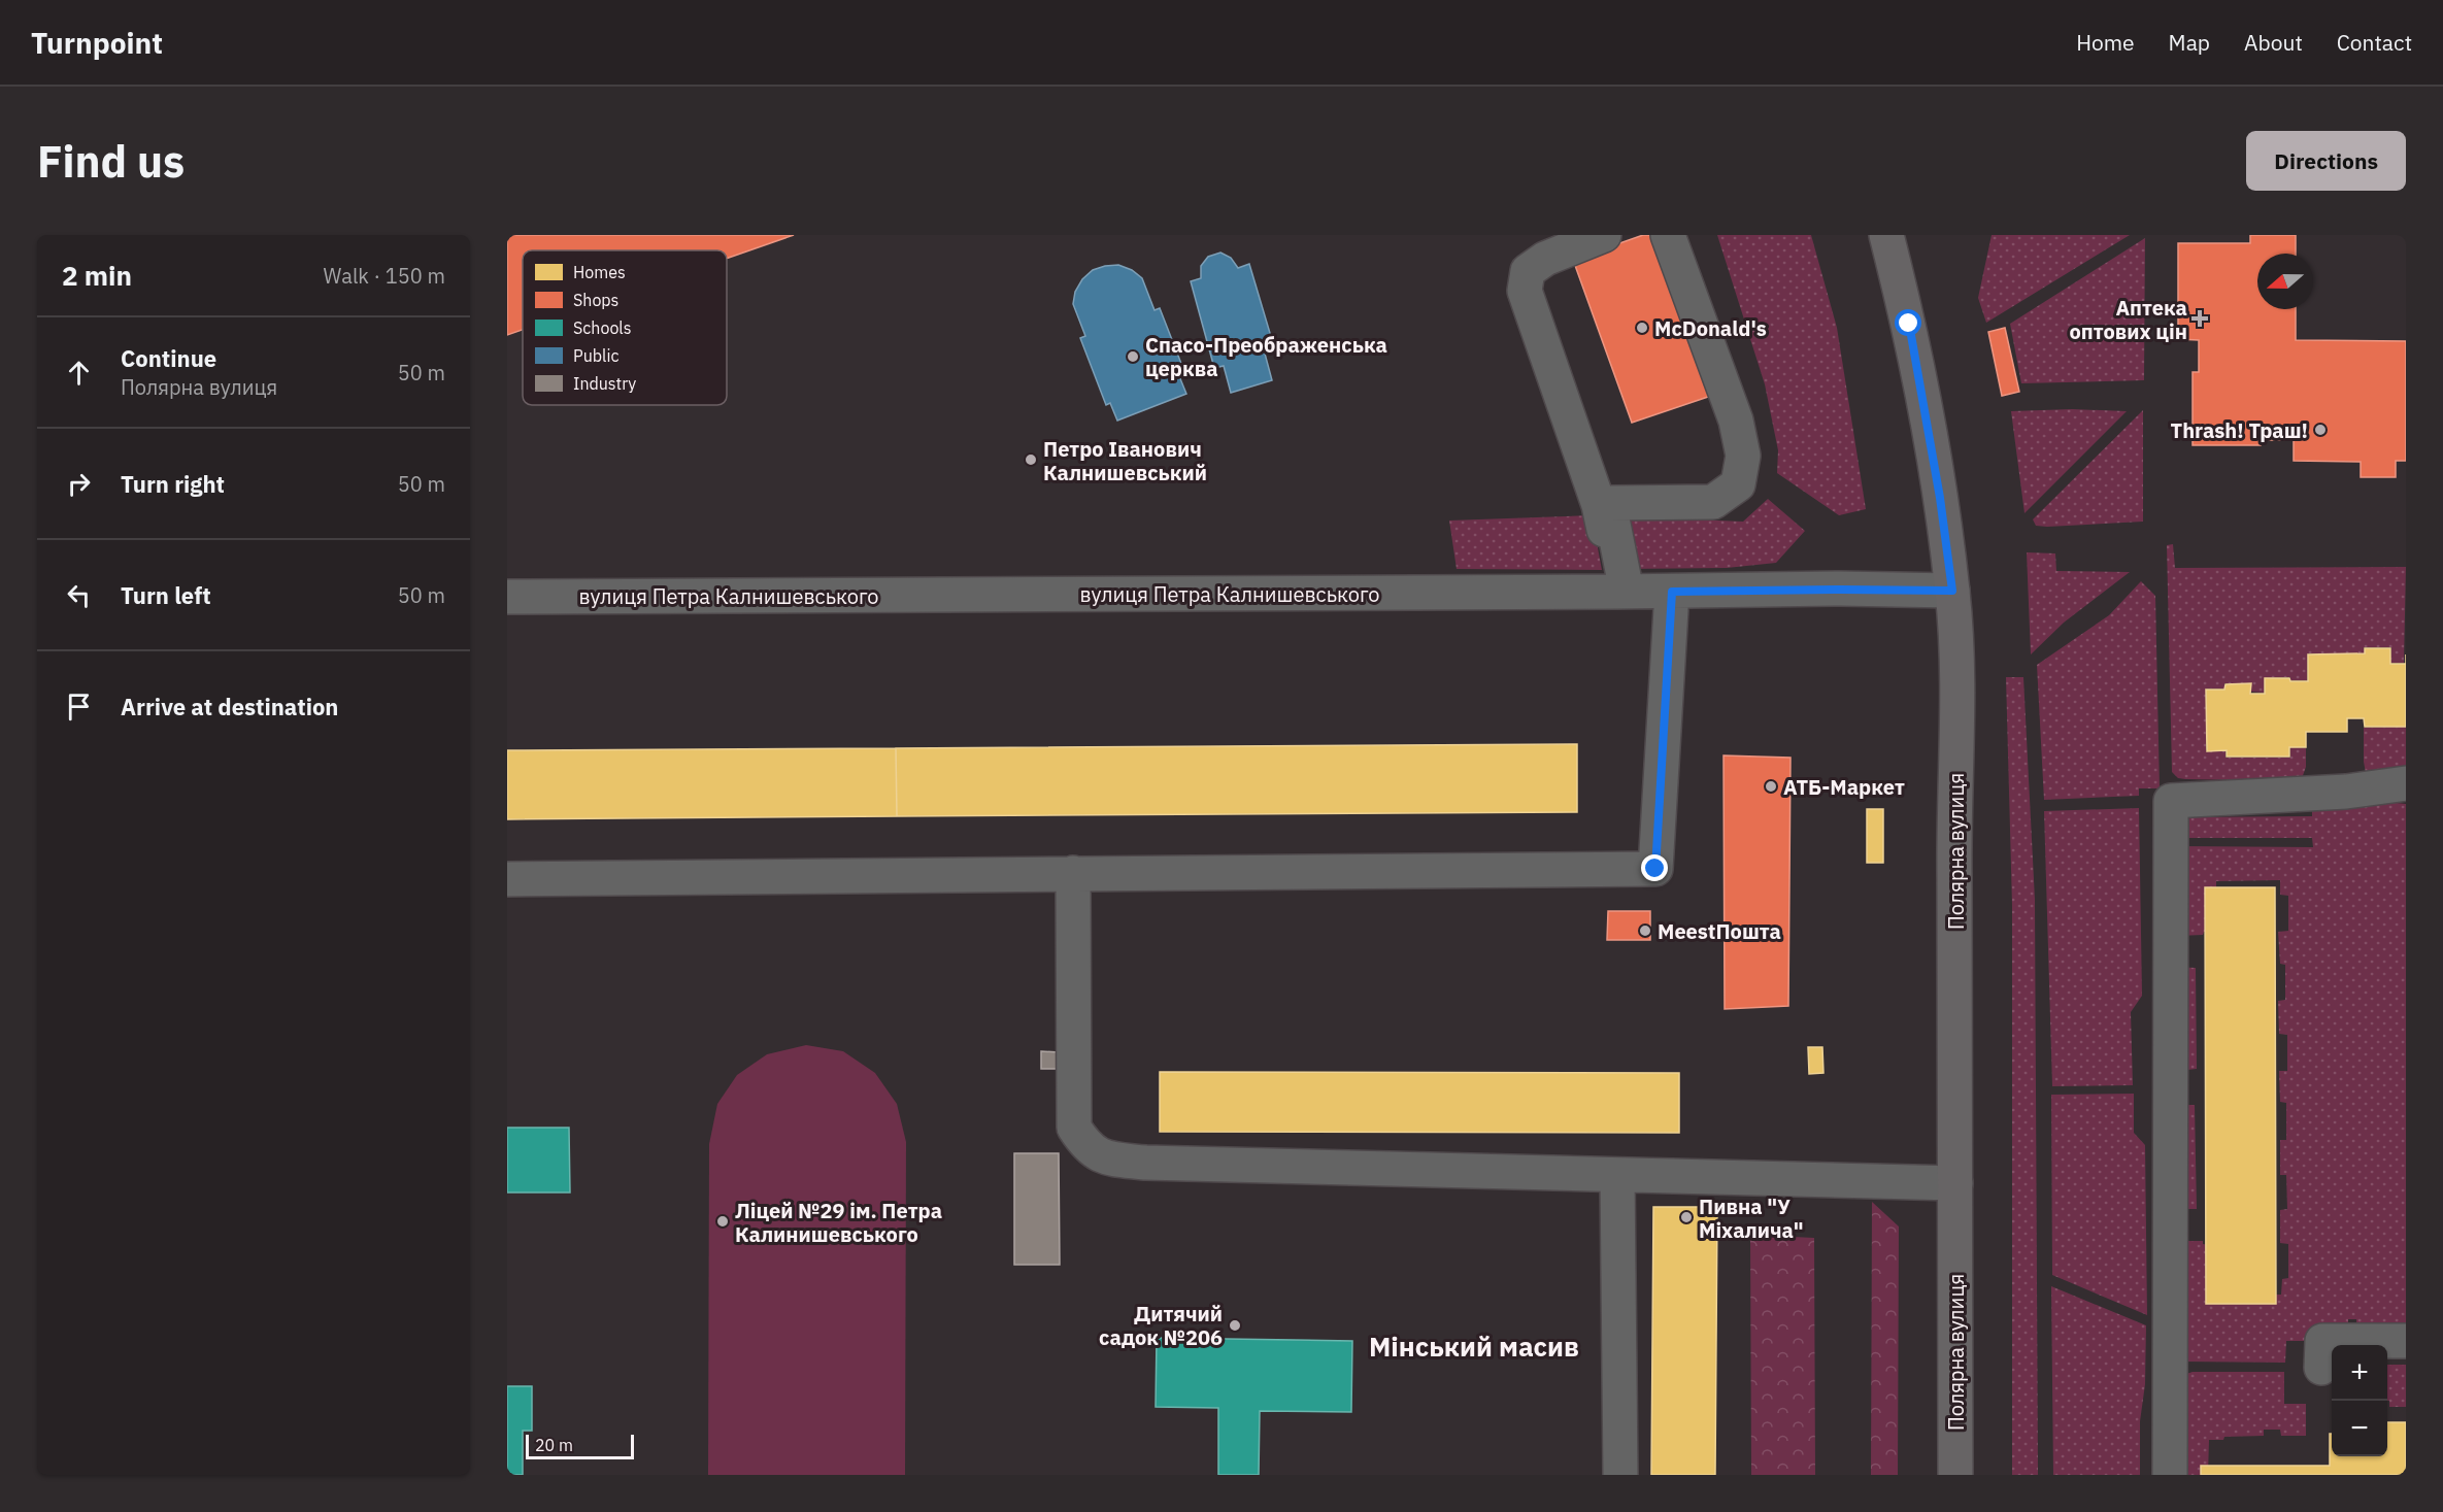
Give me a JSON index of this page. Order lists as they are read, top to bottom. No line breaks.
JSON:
{"streets":{"main road":["Полярна вулиця"],"street":["вулиця Петра Калнишевського"]},"crossings":[["вулиця Петра Калнишевського","Полярна вулиця"]],"districts":["Мінський масив"],"places":{"health":["Аптека оптових цін"],"other":["McDonald's","Спасо-Преображенська церква","Thrash! Траш!","Петро Іванович Калнишевський","АТБ-Маркет","MeestПошта","Пивна \"У Міхалича\"","Ліцей №29 ім. Петра Калинишевського","Дитячий садок №206"]},"legend":["Homes","Shops","Schools","Public","Industry"],"scale_bar":"20 m","north":"left","page":{"header":"Turnpoint","nav":["Home","Map","About","Contact"],"buttons":"Directions","title":"Find us","heading":["2 min","Walk · 150 m"],"list":[["Continue","Полярна вулиця","50 m"],["Turn right","50 m"],["Turn left","50 m"],"Arrive at destination"],"map_buttons":["+","−"],"scale":"20 m"}}
